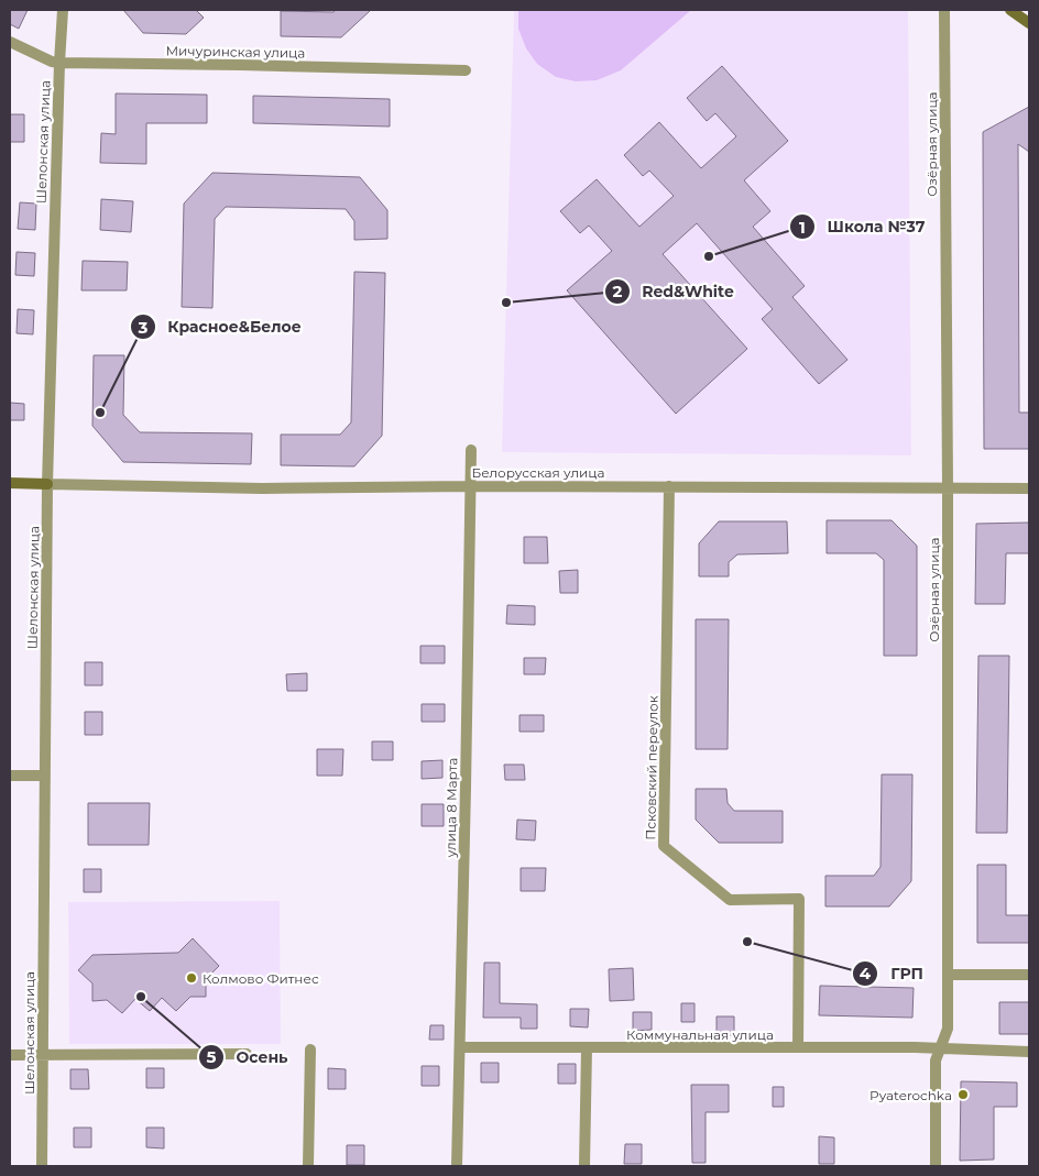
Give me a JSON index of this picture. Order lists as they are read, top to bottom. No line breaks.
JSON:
{"streets":{"street":["Мичуринская улица","Шелонская улица","Озёрная улица","Белорусская улица","Псковский переулок","улица 8 Марта","Коммунальная улица"]},"crossings":[["Мичуринская улица","Шелонская улица"],["Шелонская улица","Белорусская улица"],["Озёрная улица","Белорусская улица"],["Озёрная улица","Коммунальная улица"],["Белорусская улица","Псковский переулок"],["Белорусская улица","улица 8 Марта"],["Псковский переулок","Коммунальная улица"],["улица 8 Марта","Коммунальная улица"]],"places":["Школа №37","Red&White","Красное&Белое","ГРП","Колмово Фитнес","Осень","Pyaterochka"]}
